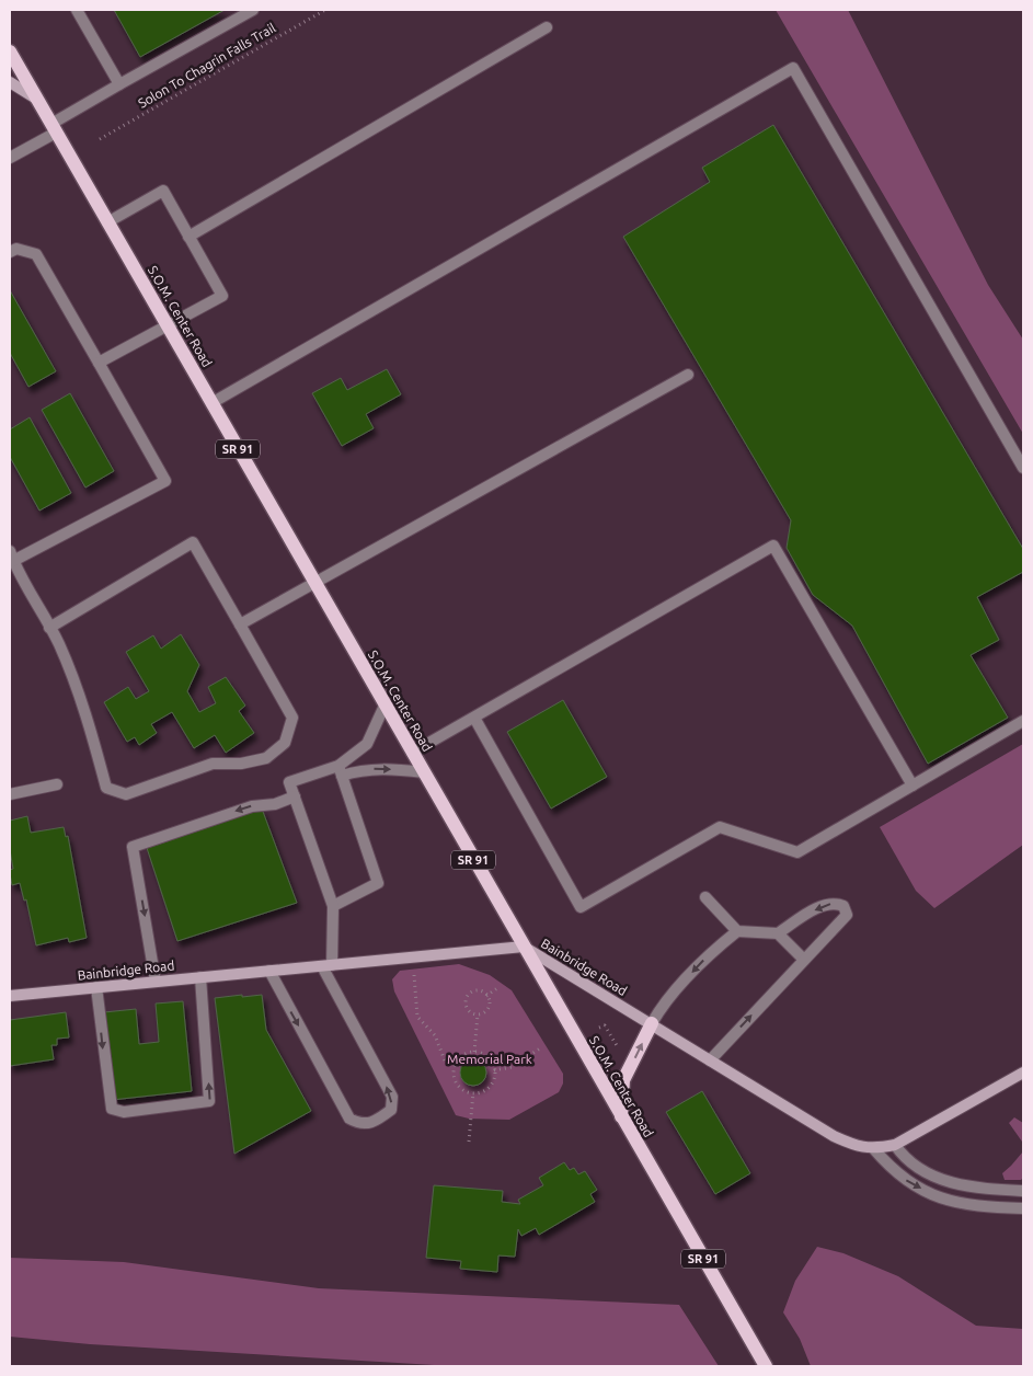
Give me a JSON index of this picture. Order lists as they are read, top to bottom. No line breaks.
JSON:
{"streets":{"main road":["S.O.M. Center Road","SR 91"],"street":["Bainbridge Road"],"path":["Solon To Chagrin Falls Trail"]},"crossings":[["S.O.M. Center Road","Bainbridge Road"]],"parks":["Memorial Park"]}
